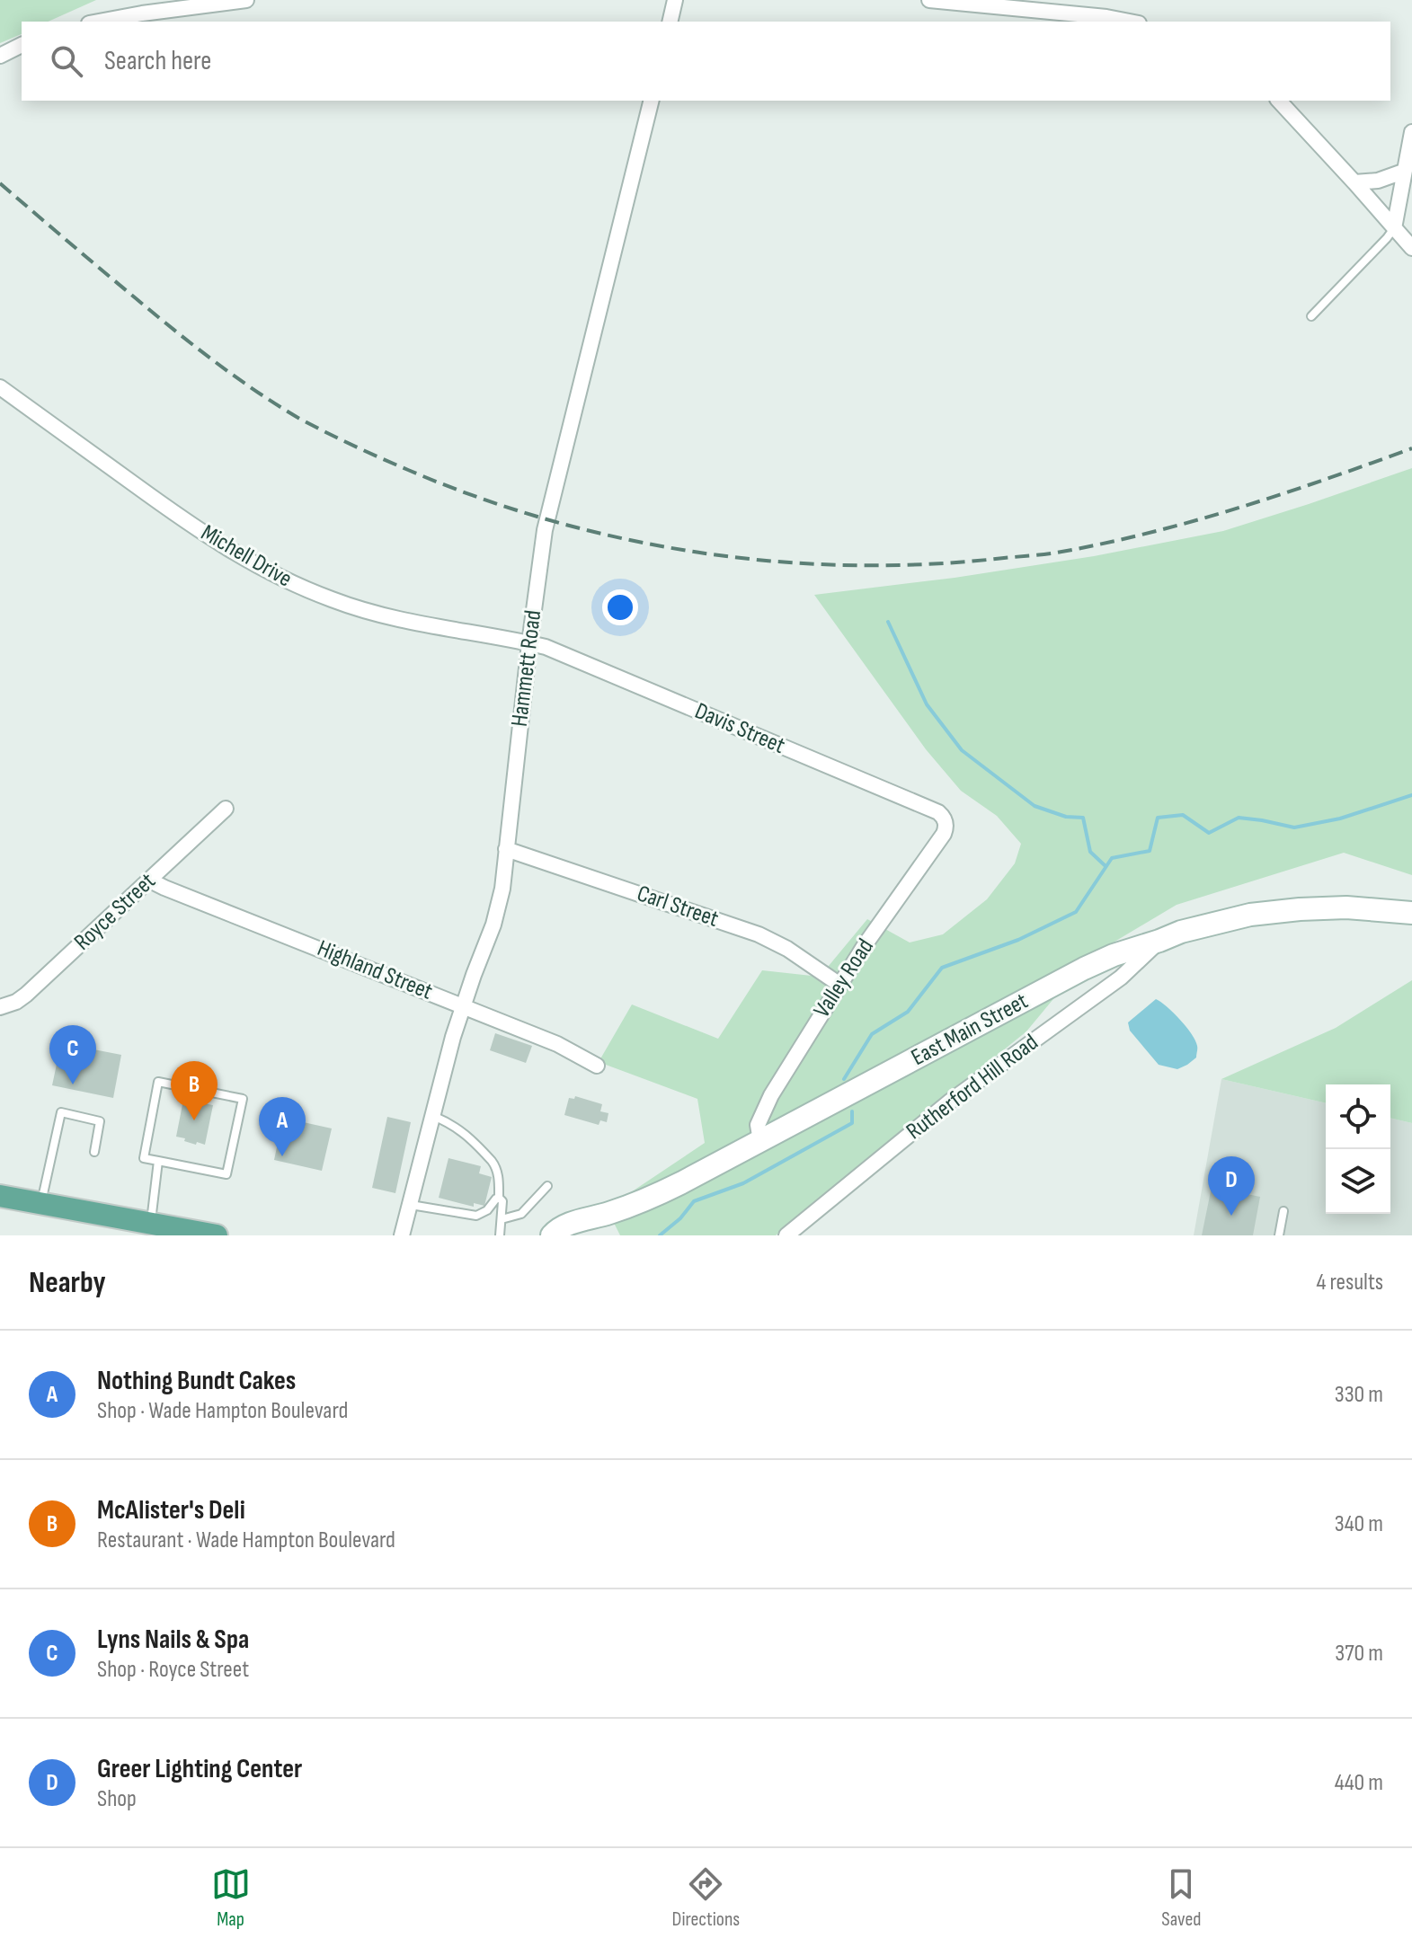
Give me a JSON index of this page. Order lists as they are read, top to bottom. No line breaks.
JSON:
{"streets":{"street":["Michell Drive","Hammett Road","Davis Street","Carl Street","Royce Street","Highland Street","Valley Road","East Main Street","Rutherford Hill Road"]},"crossings":[["Michell Drive","Hammett Road"],["Michell Drive","Davis Street"],["Hammett Road","Davis Street"],["Hammett Road","Carl Street"],["Hammett Road","Highland Street"],["Davis Street","Valley Road"],["Carl Street","Valley Road"],["Royce Street","Highland Street"],["Valley Road","East Main Street"],["East Main Street","Rutherford Hill Road"]],"page":{"search":"Search here","pins":["C","B","A","D"],"heading":["Nearby","4 results"],"list":[{"mark":"A","name":"Nothing Bundt Cakes","note":"Shop · Wade Hampton Boulevard","value":"330 m"},{"mark":"B","name":"McAlister's Deli","note":"Restaurant · Wade Hampton Boulevard","value":"340 m"},{"mark":"C","name":"Lyns Nails & Spa","note":"Shop · Royce Street","value":"370 m"},{"mark":"D","name":"Greer Lighting Center","note":"Shop","value":"440 m"}],"nav":["Map","Directions","Saved"]}}
